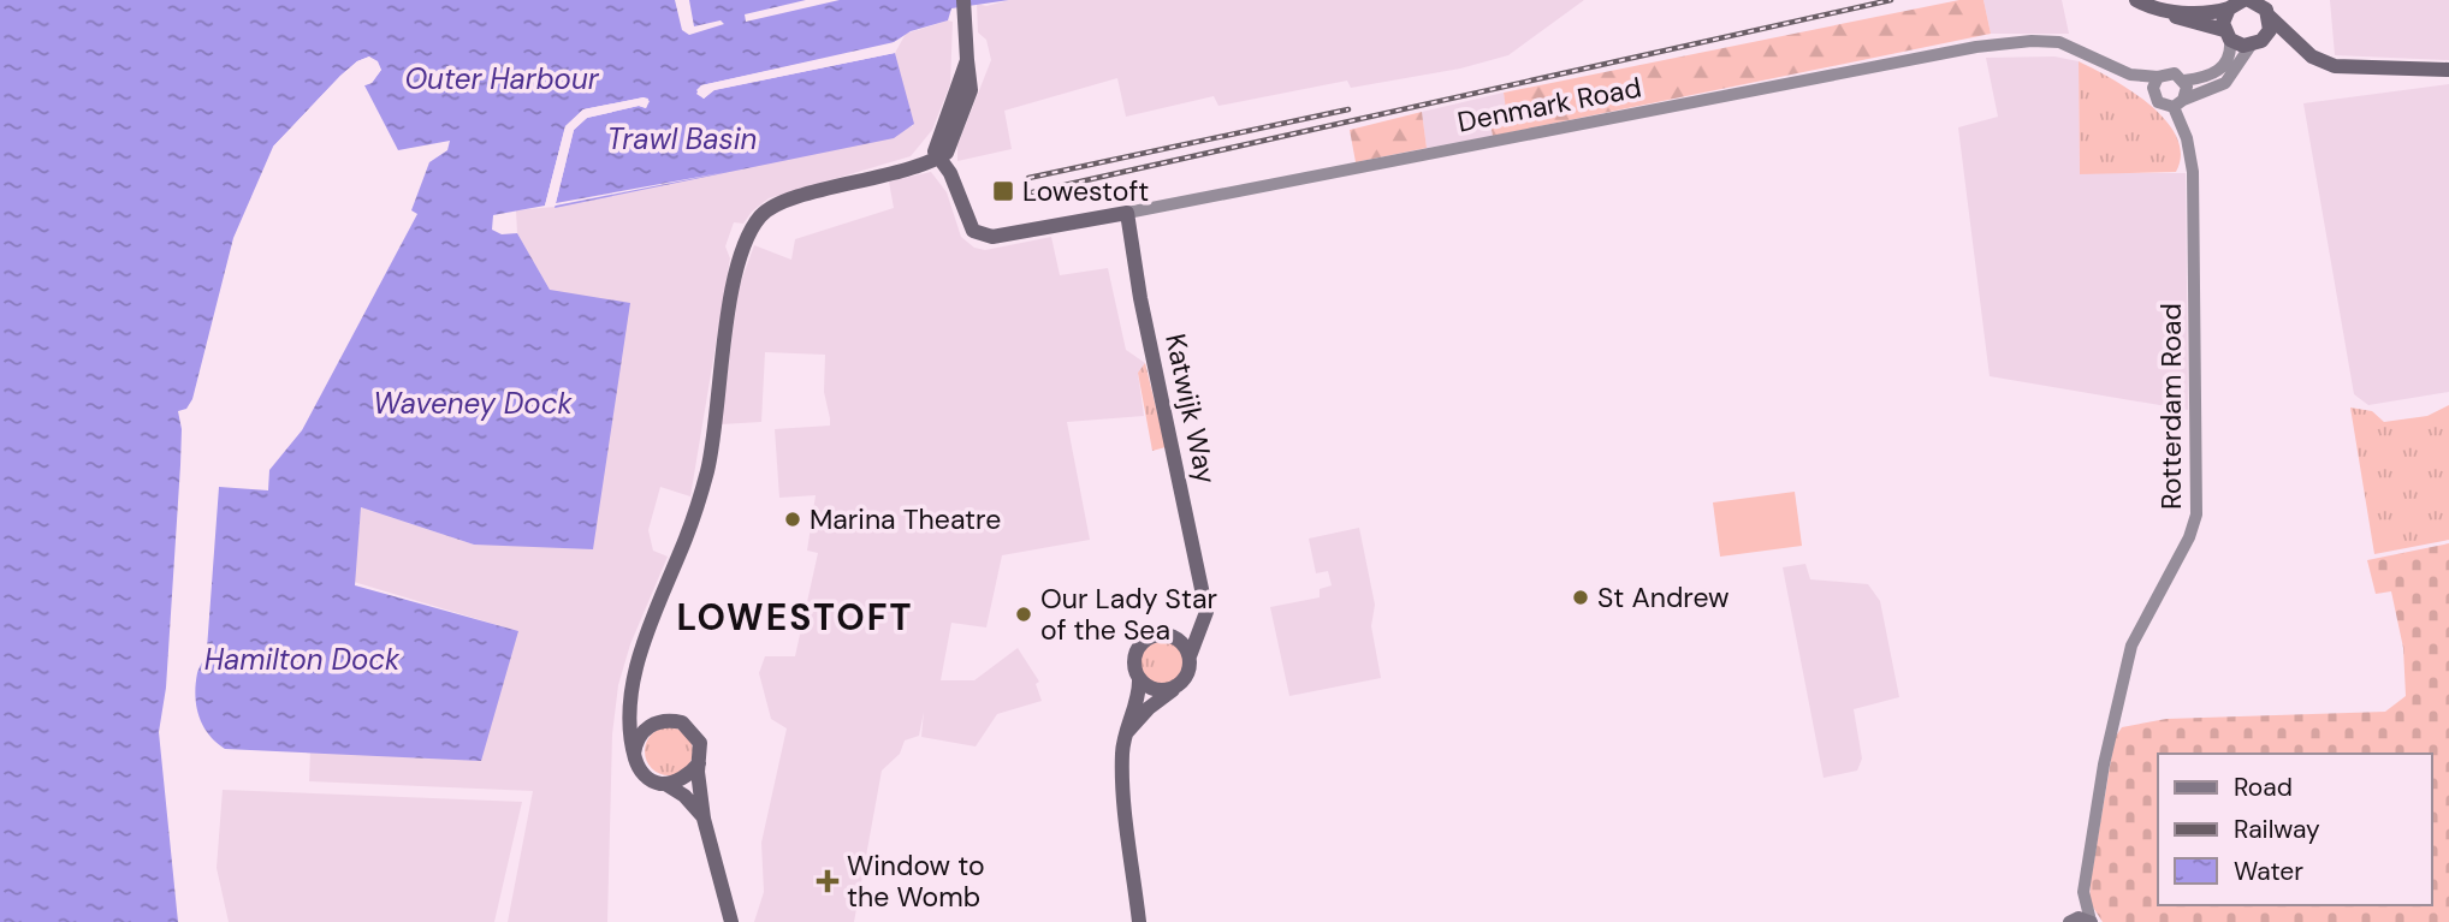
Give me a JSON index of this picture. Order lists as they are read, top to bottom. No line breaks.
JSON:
{"streets":{"highway":["Denmark Road","Katwijk Way"],"street":["Rotterdam Road"]},"crossings":[["Denmark Road","Rotterdam Road"],["Denmark Road","Katwijk Way"]],"districts":["LOWESTOFT"],"water":["Outer Harbour","Trawl Basin","Waveney Dock","Hamilton Dock"],"places":{"transit":["Lowestoft"],"other":["Marina Theatre","St Andrew","Our Lady Star of the Sea"],"health":["Window to the Womb"]},"legend":["Road","Railway","Water"]}
